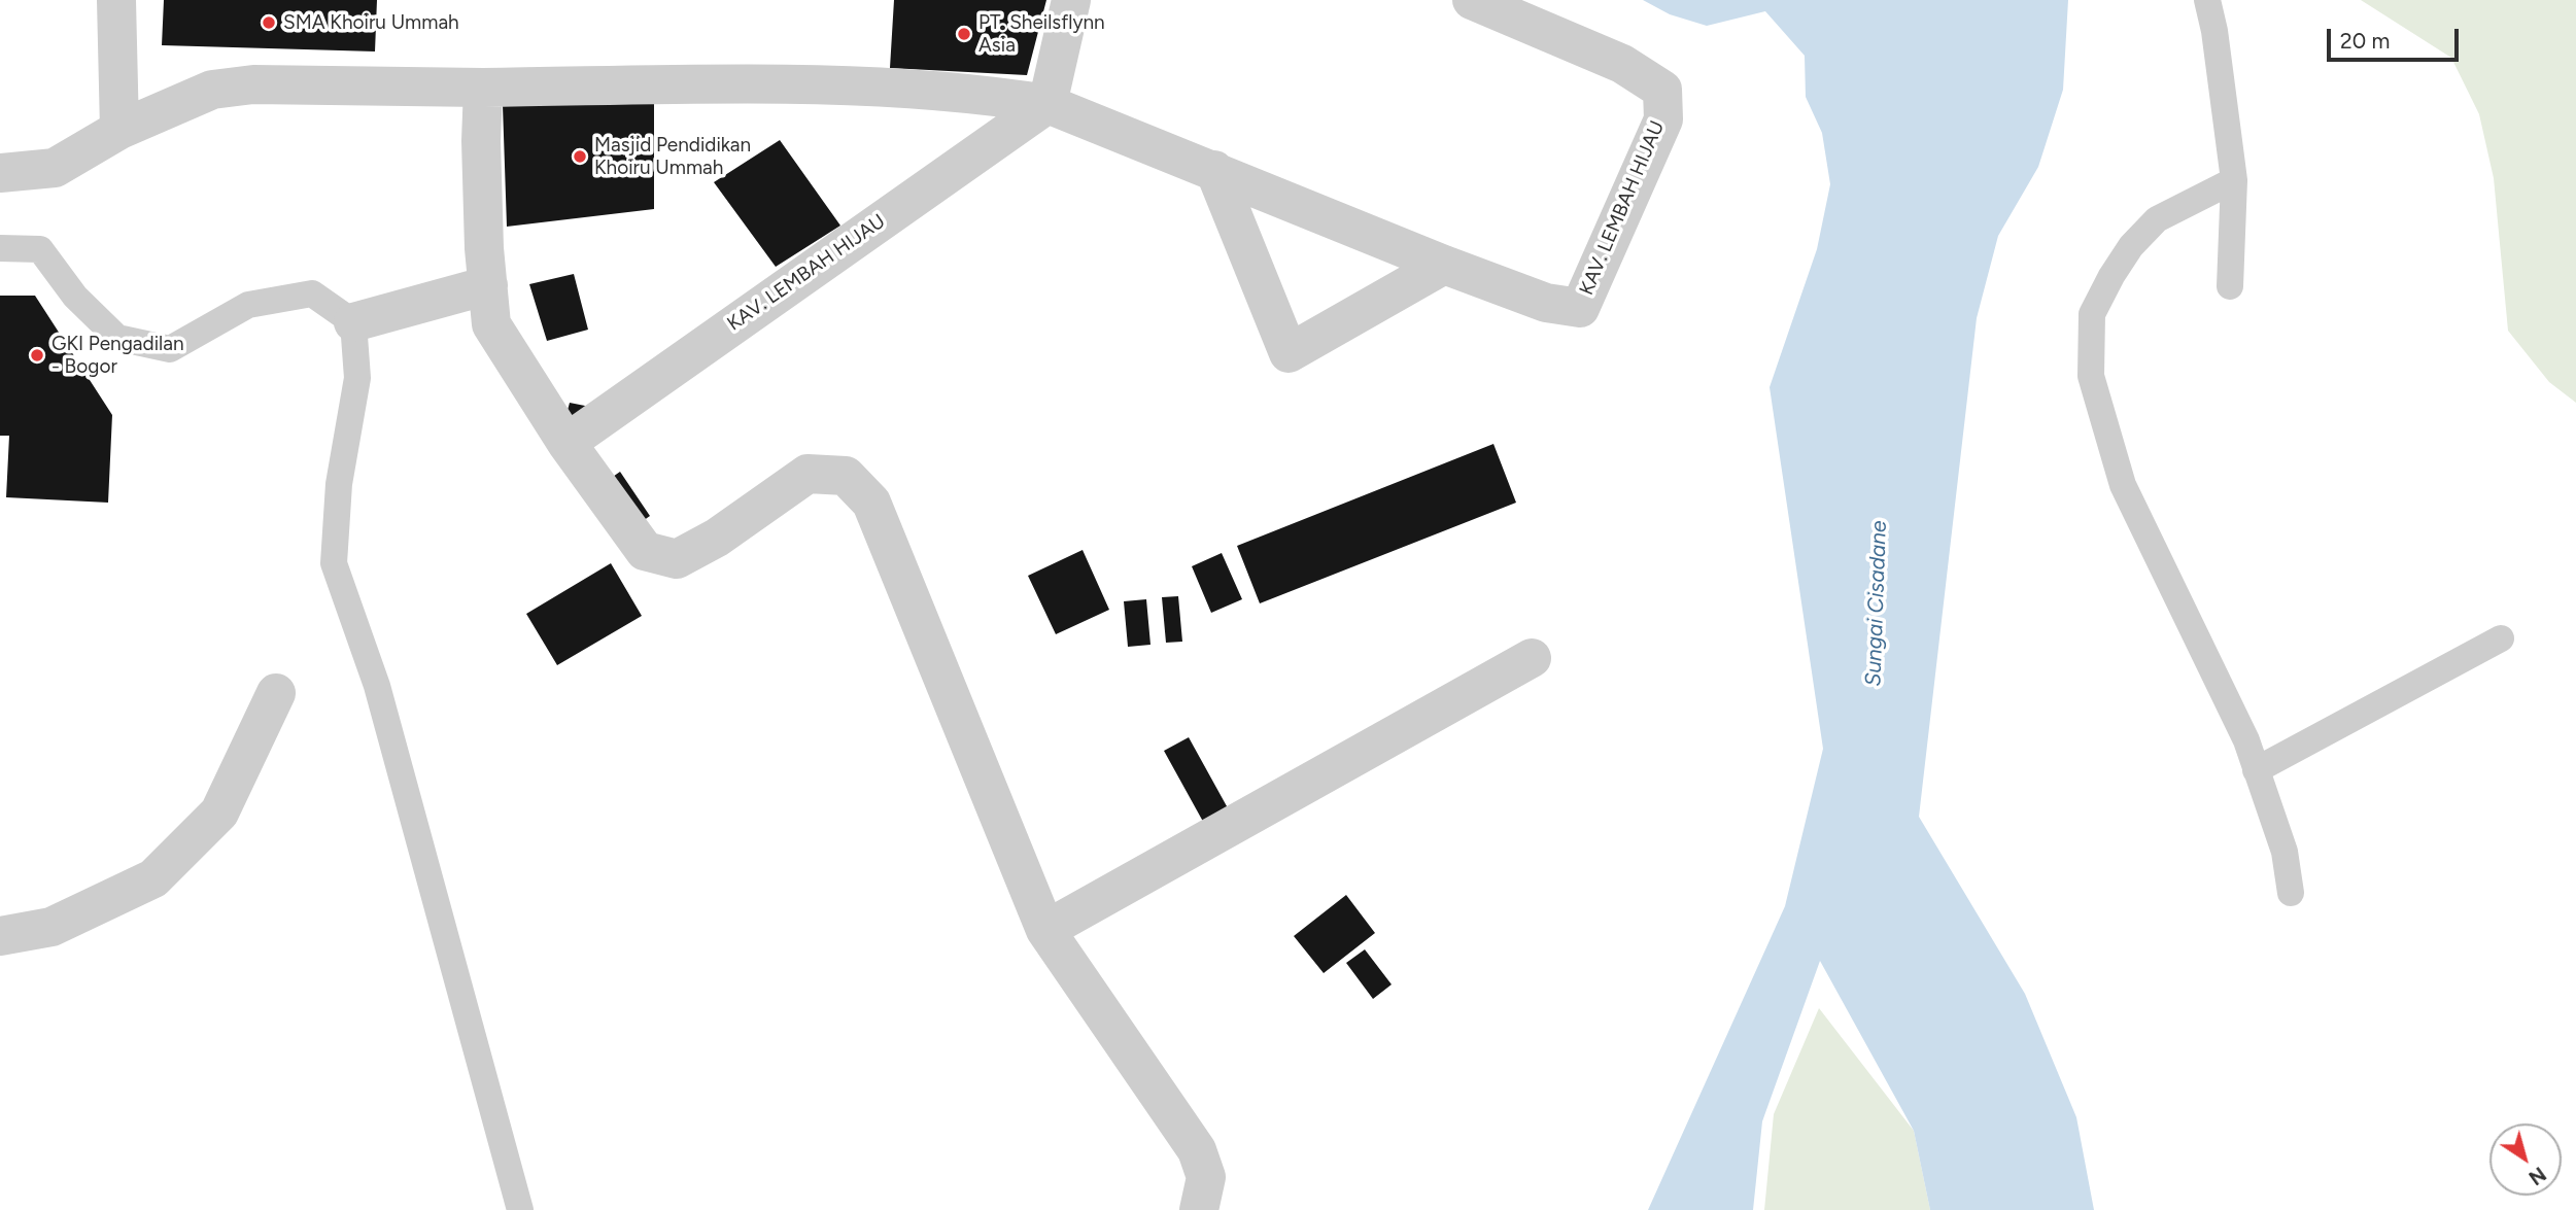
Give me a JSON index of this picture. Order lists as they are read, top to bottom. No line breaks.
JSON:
{"streets":{"street":["KAV. LEMBAH HIJAU"]},"water":["Sungai Cisadane"],"places":["SMA Khoiru Ummah","PT. Sheilsflynn Asia","Masjid Pendidikan Khoiru Ummah","GKI Pengadilan - Bogor"],"scale_bar":"20 m","north":"bottom right"}
